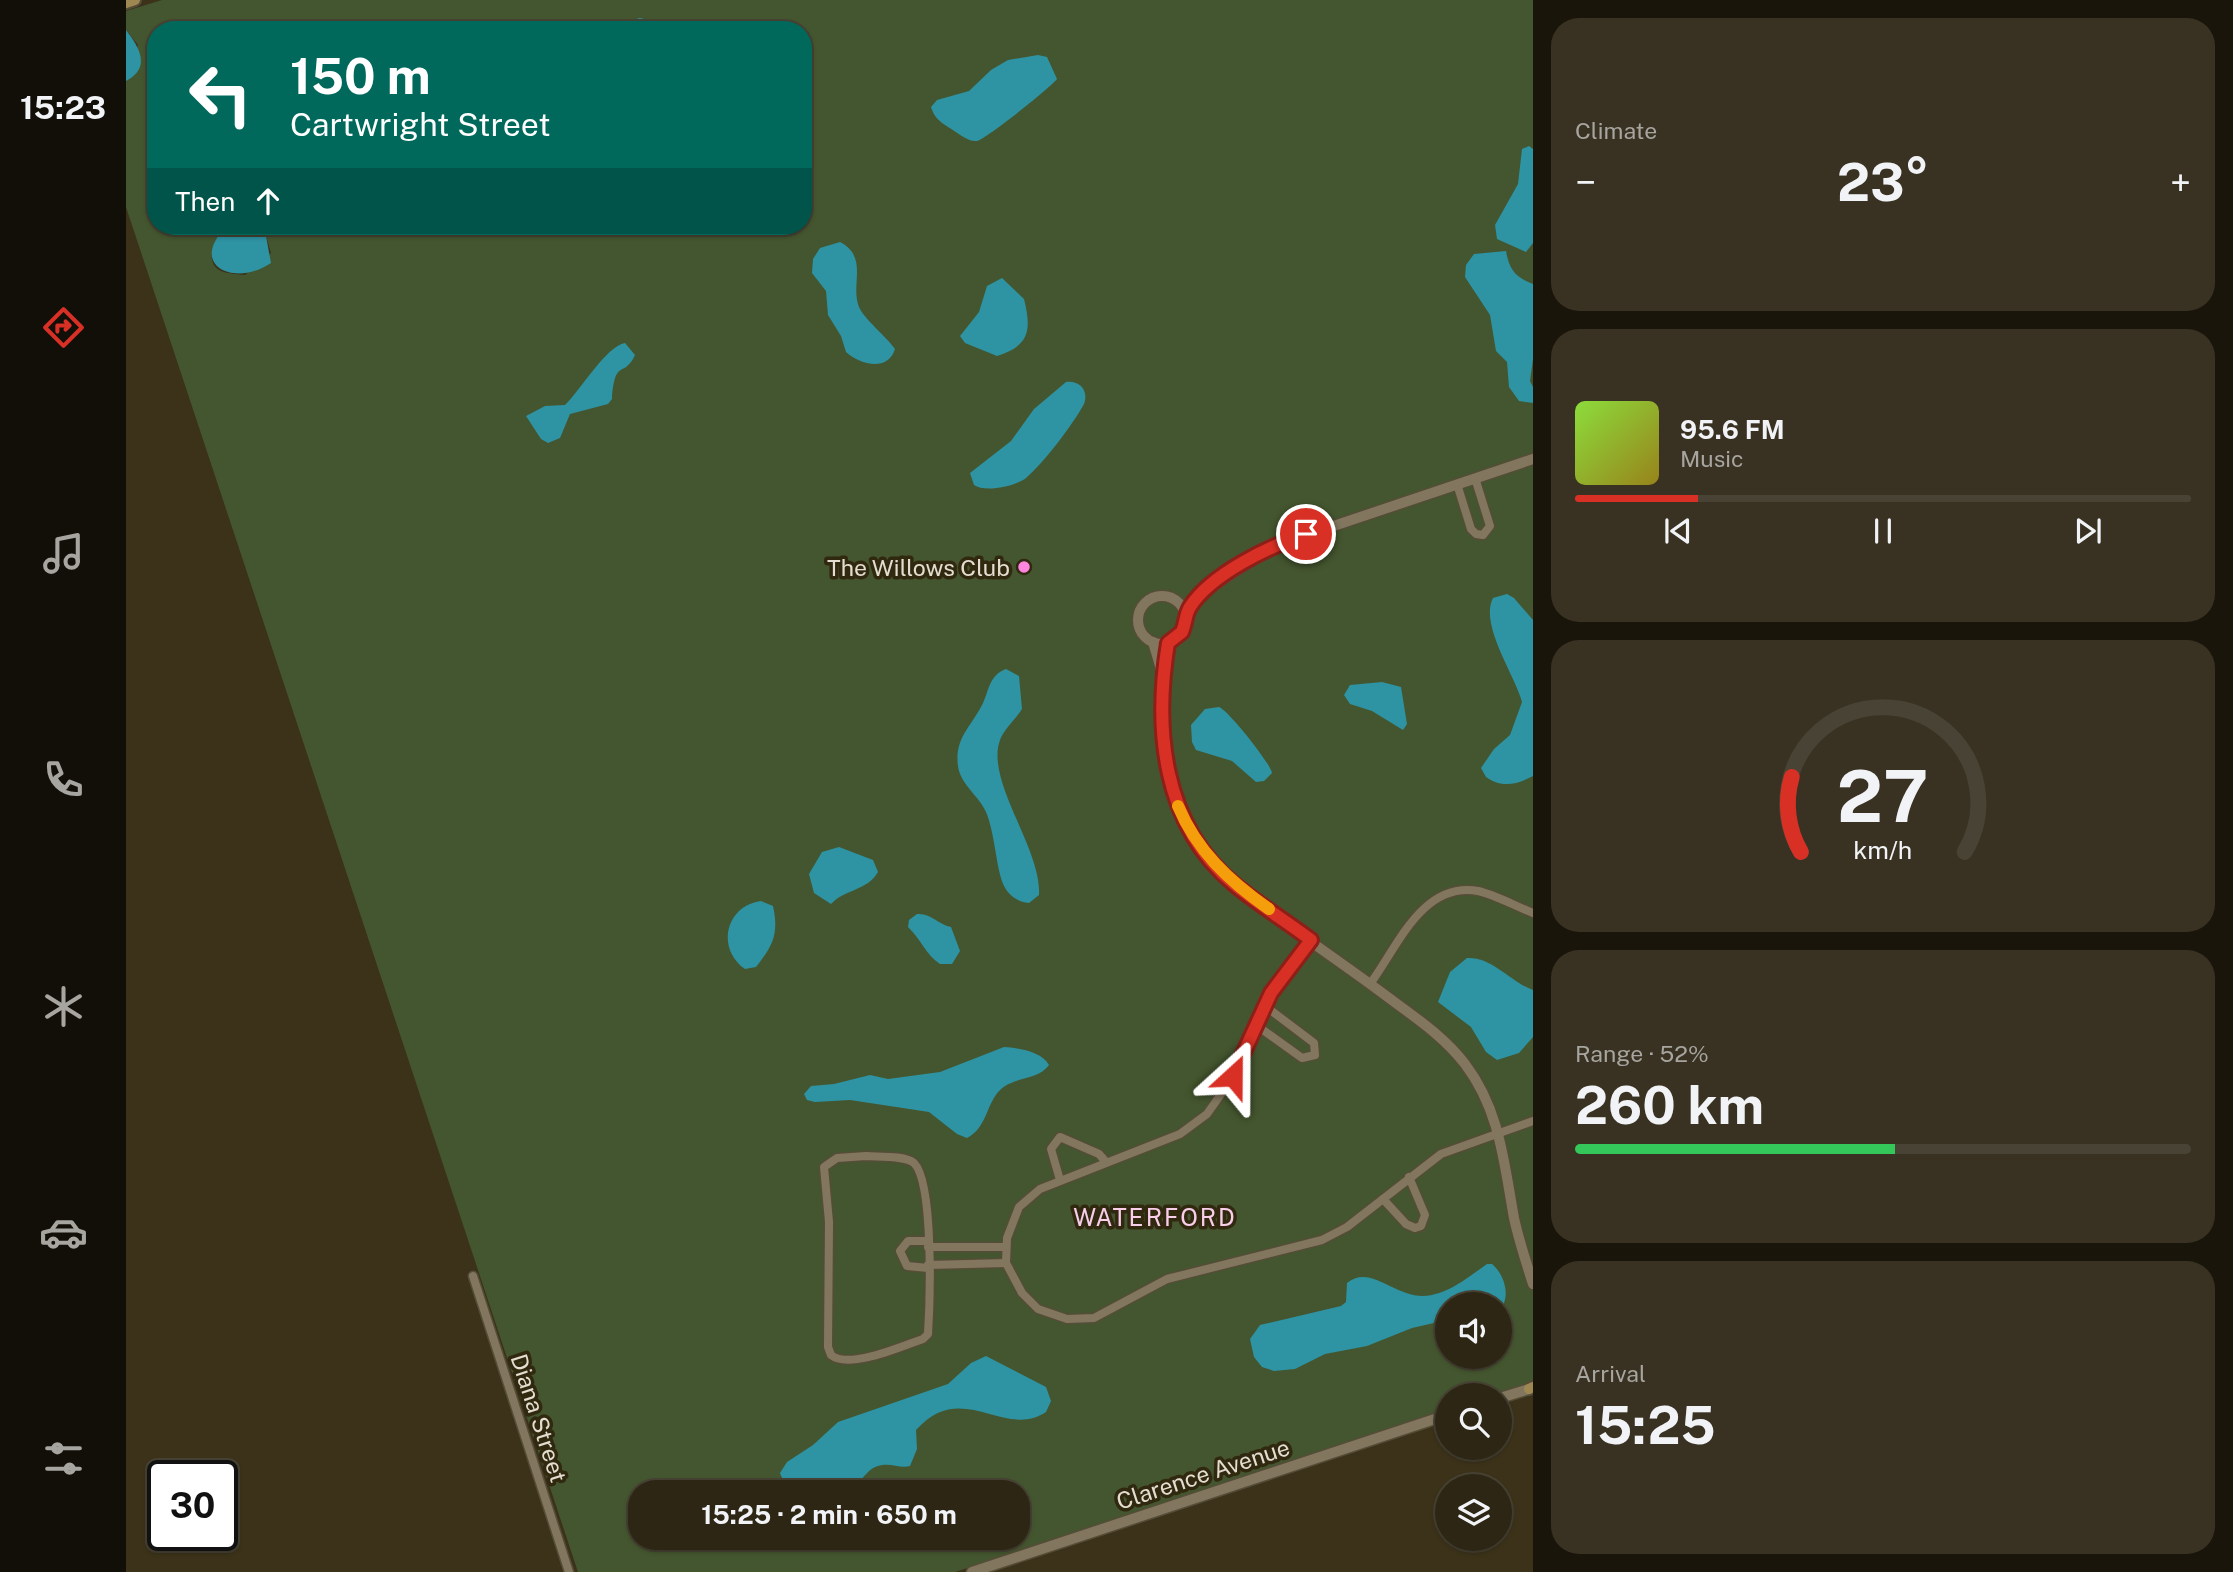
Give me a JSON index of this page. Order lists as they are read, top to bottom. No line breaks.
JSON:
{"streets":{"street":["Diana Street","Clarence Avenue"]},"districts":["WATERFORD"],"places":["The Willows Club"],"page":{"tabs":"15:23","tile":["Climate",["Range · 52%","260 km"],["Arrival","15:25"]],"turn":["150 m","Cartwright Street"],"heat":["−","23°","+"],"then":"Then","song":["95.6 FM","Music"],"limit":"30","trip":"15:25 · 2 min · 650 m","gauge":["27","km/h"]}}
